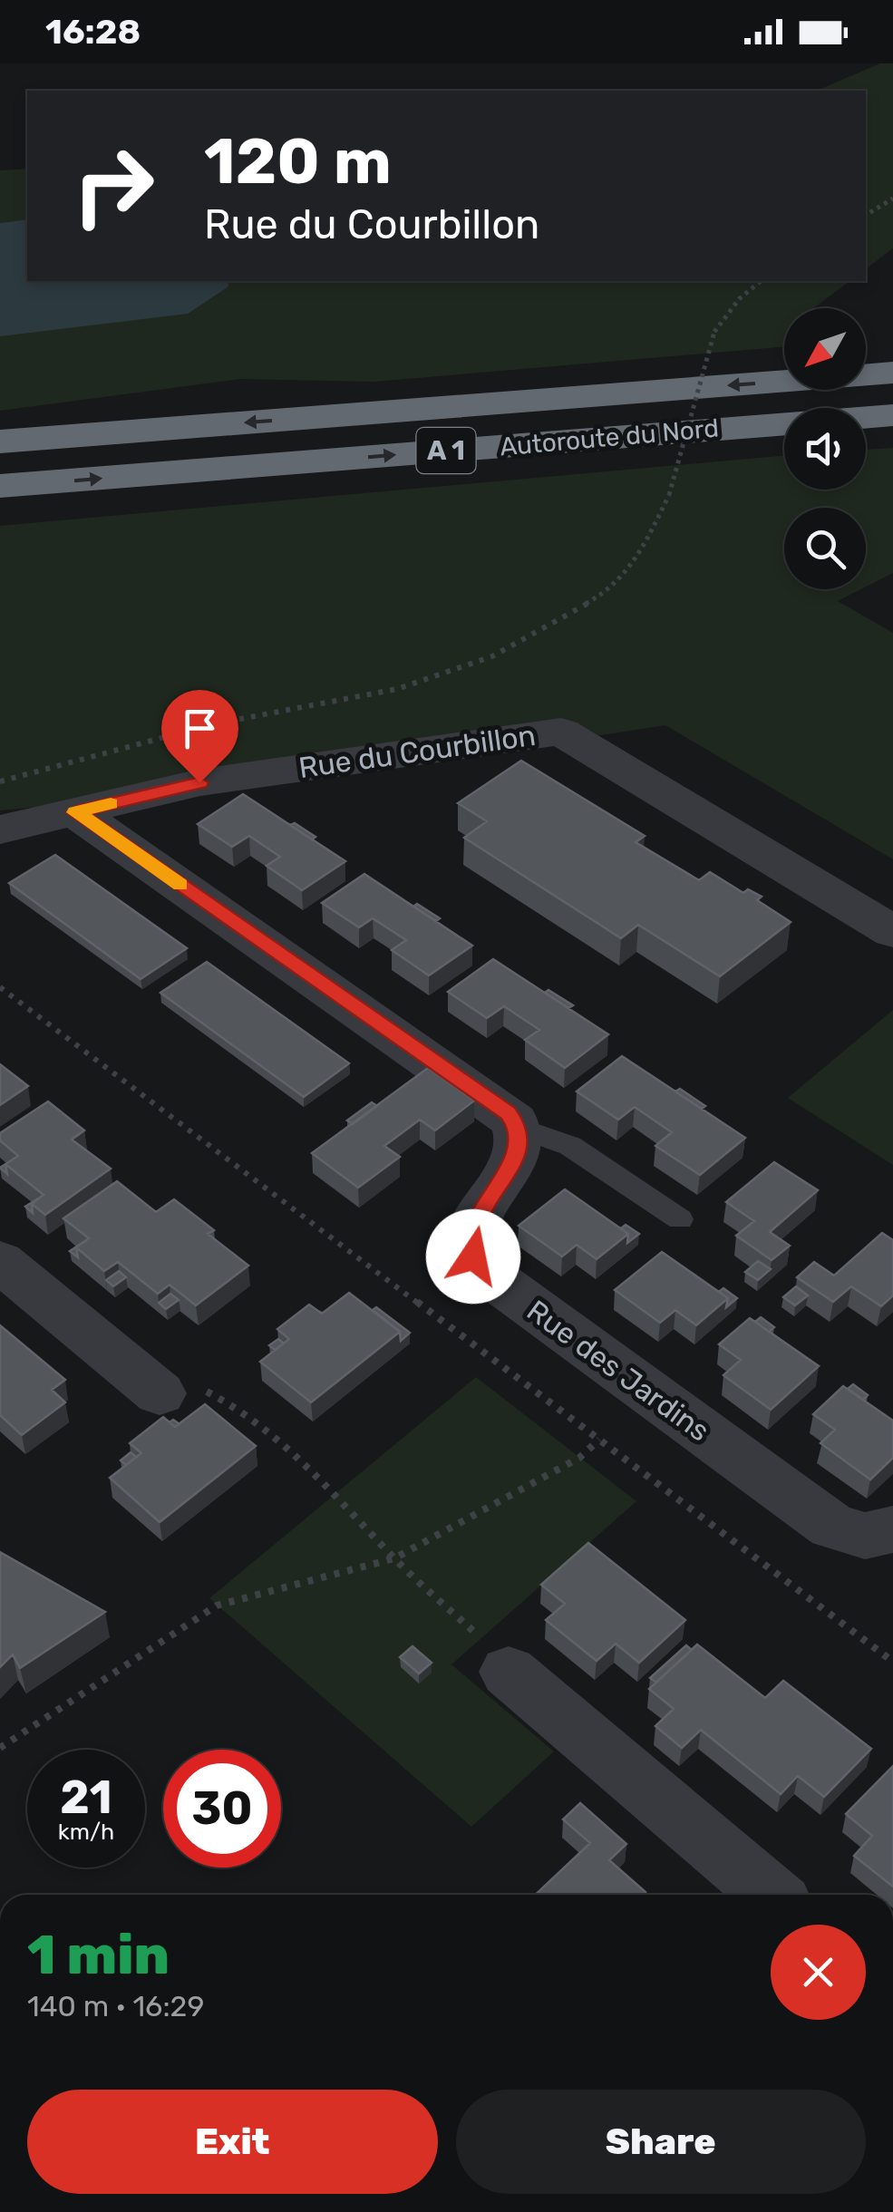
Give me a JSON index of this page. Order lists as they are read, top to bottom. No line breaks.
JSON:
{"streets":{"highway":["Autoroute du Nord","A 1"],"street":["Rue du Courbillon","Rue des Jardins"]},"north":"bottom left","page":{"status":"16:28","turn":["120 m","Rue du Courbillon"],"speed":"21 km/h","limit":"30","heading":["1 min","140 m · 16:29"],"buttons":["Exit","Share"]}}
